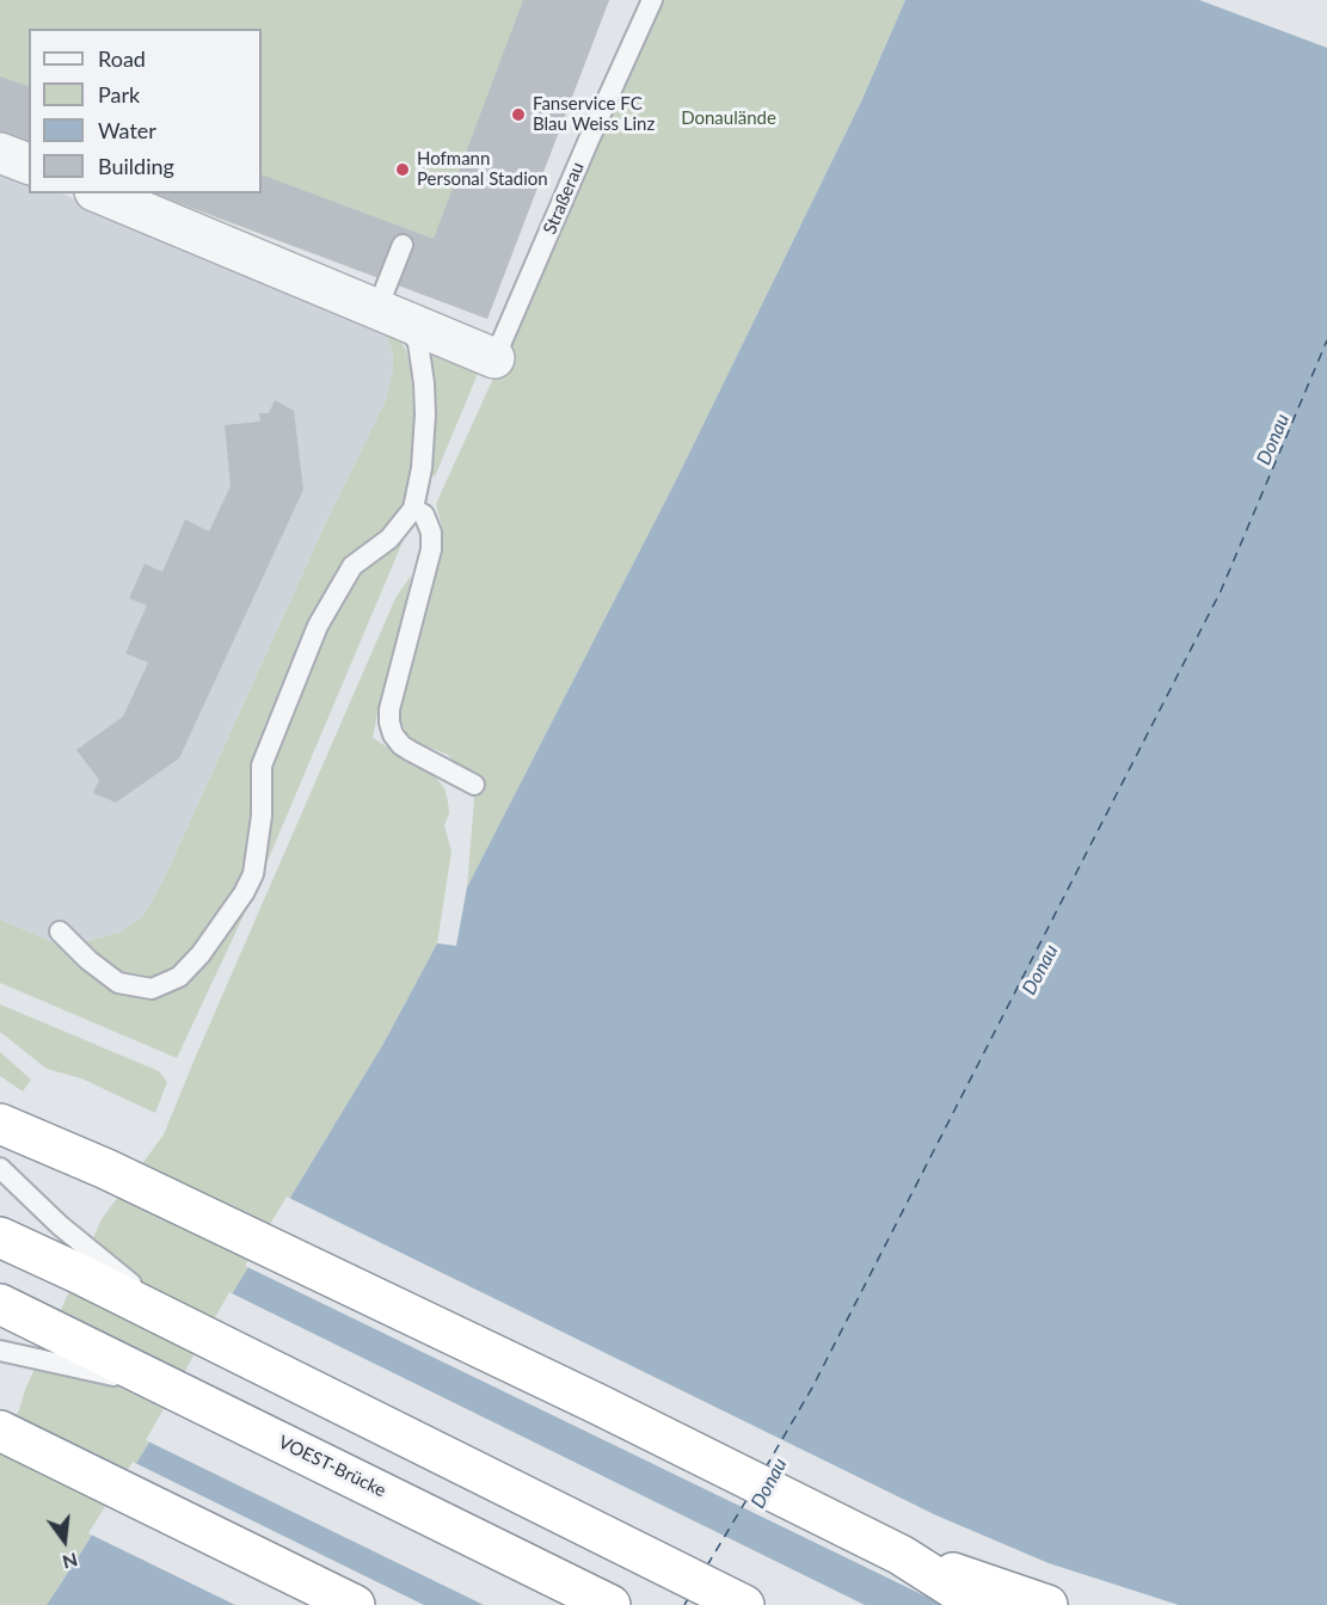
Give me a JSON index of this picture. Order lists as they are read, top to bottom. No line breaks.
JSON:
{"streets":{"highway":["VOEST-Brücke"],"lane":["Straßerau"]},"water":["Donau"],"parks":["Donaulände"],"places":["Fanservice FC Blau Weiss Linz","Hofmann Personal Stadion"],"legend":["Road","Park","Water","Building"],"north":"bottom"}
